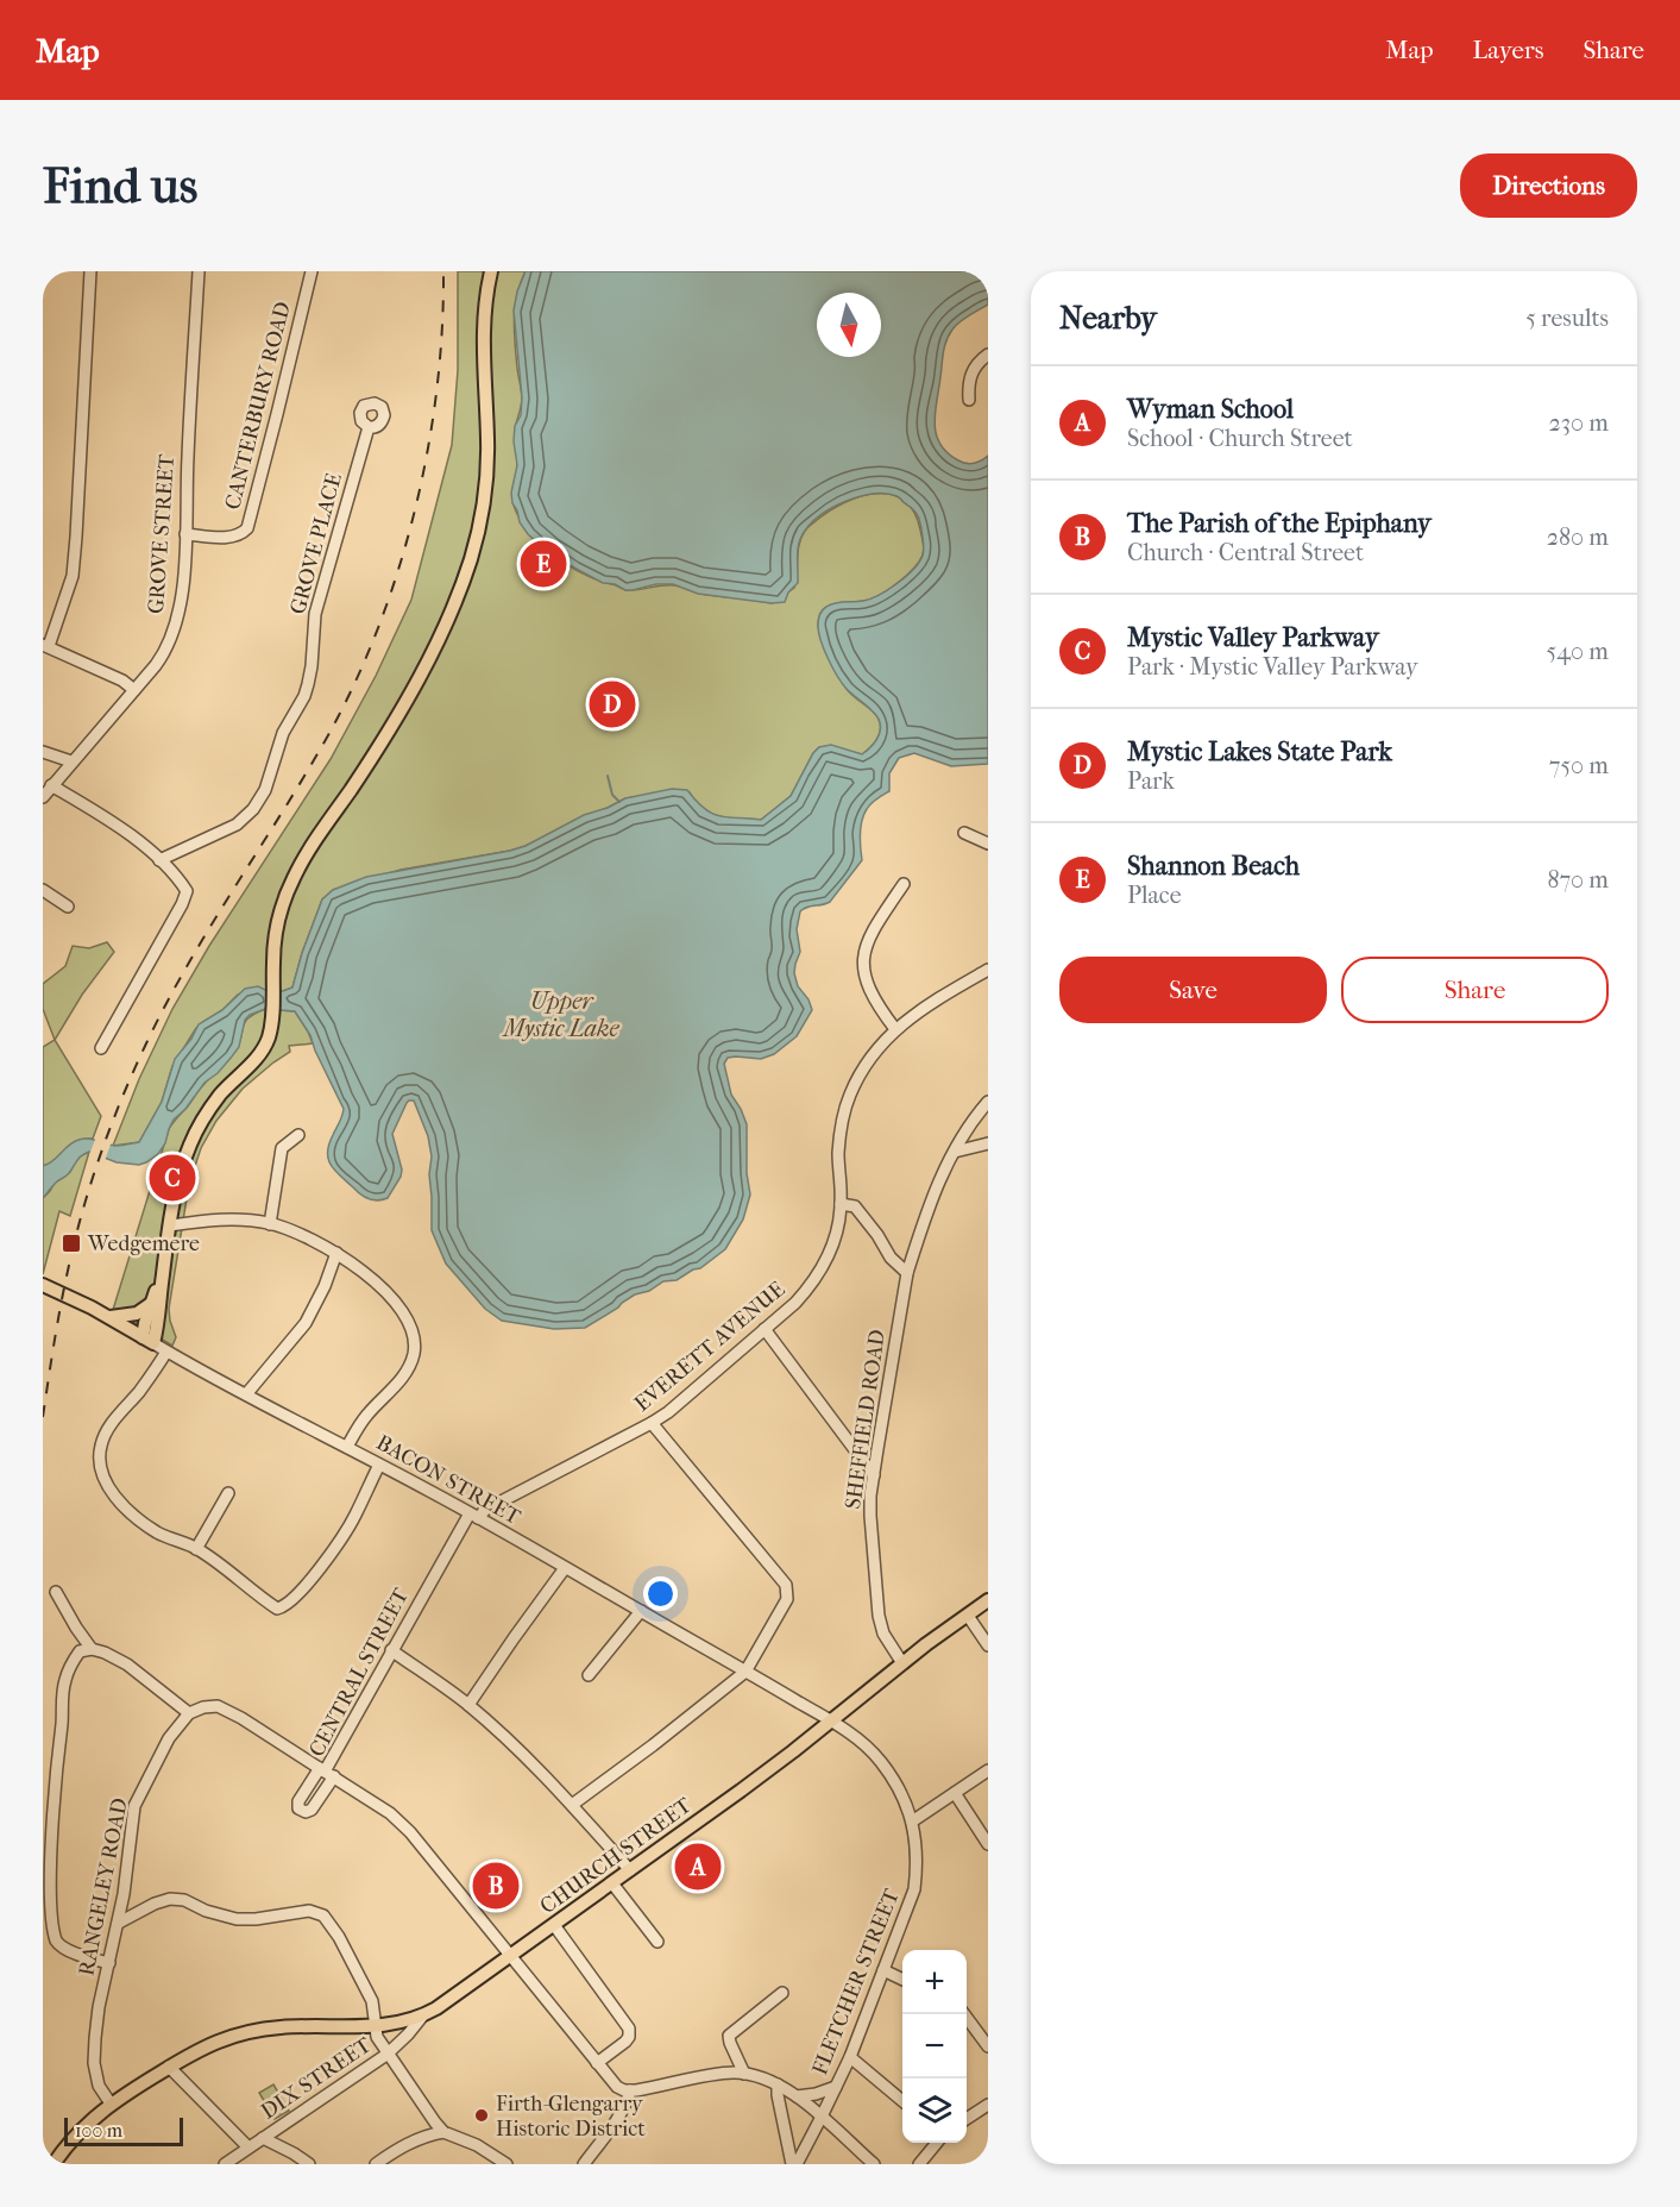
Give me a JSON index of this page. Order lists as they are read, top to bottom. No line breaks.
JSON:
{"streets":{"main road":["BACON STREET","CHURCH STREET"],"street":["CANTERBURY ROAD","GROVE STREET","GROVE PLACE","EVERETT AVENUE","SHEFFIELD ROAD","CENTRAL STREET","RANGELEY ROAD","FLETCHER STREET","DIX STREET"]},"crossings":[["CANTERBURY ROAD","GROVE STREET"],["EVERETT AVENUE","BACON STREET"],["EVERETT AVENUE","CENTRAL STREET"],["SHEFFIELD ROAD","CHURCH STREET"],["BACON STREET","CENTRAL STREET"],["BACON STREET","CHURCH STREET"],["BACON STREET","FLETCHER STREET"],["CENTRAL STREET","CHURCH STREET"],["CHURCH STREET","RANGELEY ROAD"],["CHURCH STREET","FLETCHER STREET"],["CHURCH STREET","DIX STREET"]],"water":["Upper Mystic Lake"],"places":{"transit":["Wedgemere"],"other":["Firth-Glengarry Historic District"]},"scale_bar":"100 m","north":"bottom","page":{"header":"Map","nav":["Map","Layers","Share"],"buttons":["Directions",["Save","Share"]],"title":"Find us","heading":["Nearby","5 results"],"list":[{"mark":"A","name":"Wyman School","note":"School · Church Street","value":"230 m"},{"mark":"B","name":"The Parish of the Epiphany","note":"Church · Central Street","value":"280 m"},{"mark":"C","name":"Mystic Valley Parkway","note":"Park · Mystic Valley Parkway","value":"540 m"},{"mark":"D","name":"Mystic Lakes State Park","note":"Park","value":"750 m"},{"mark":"E","name":"Shannon Beach","note":"Place","value":"870 m"}],"pins":["E","D","C","A","B"],"map_buttons":["+","−"],"scale":"100 m"}}
